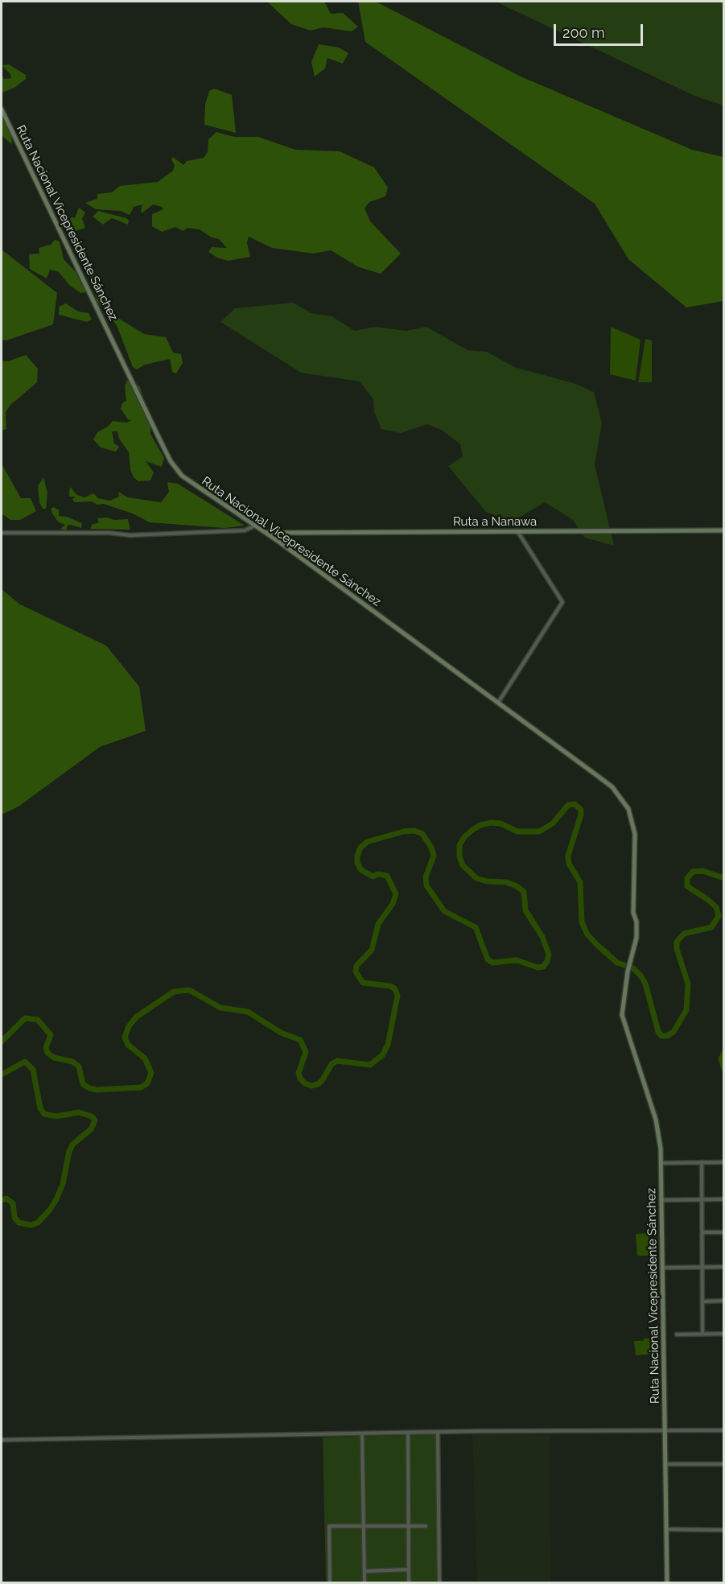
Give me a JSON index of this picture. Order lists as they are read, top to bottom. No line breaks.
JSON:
{"streets":{"street":["Ruta Nacional Vicepresidente Sánchez","Ruta a Nanawa"]},"crossings":[["Ruta Nacional Vicepresidente Sánchez","Ruta a Nanawa"]],"scale_bar":"200 m"}
